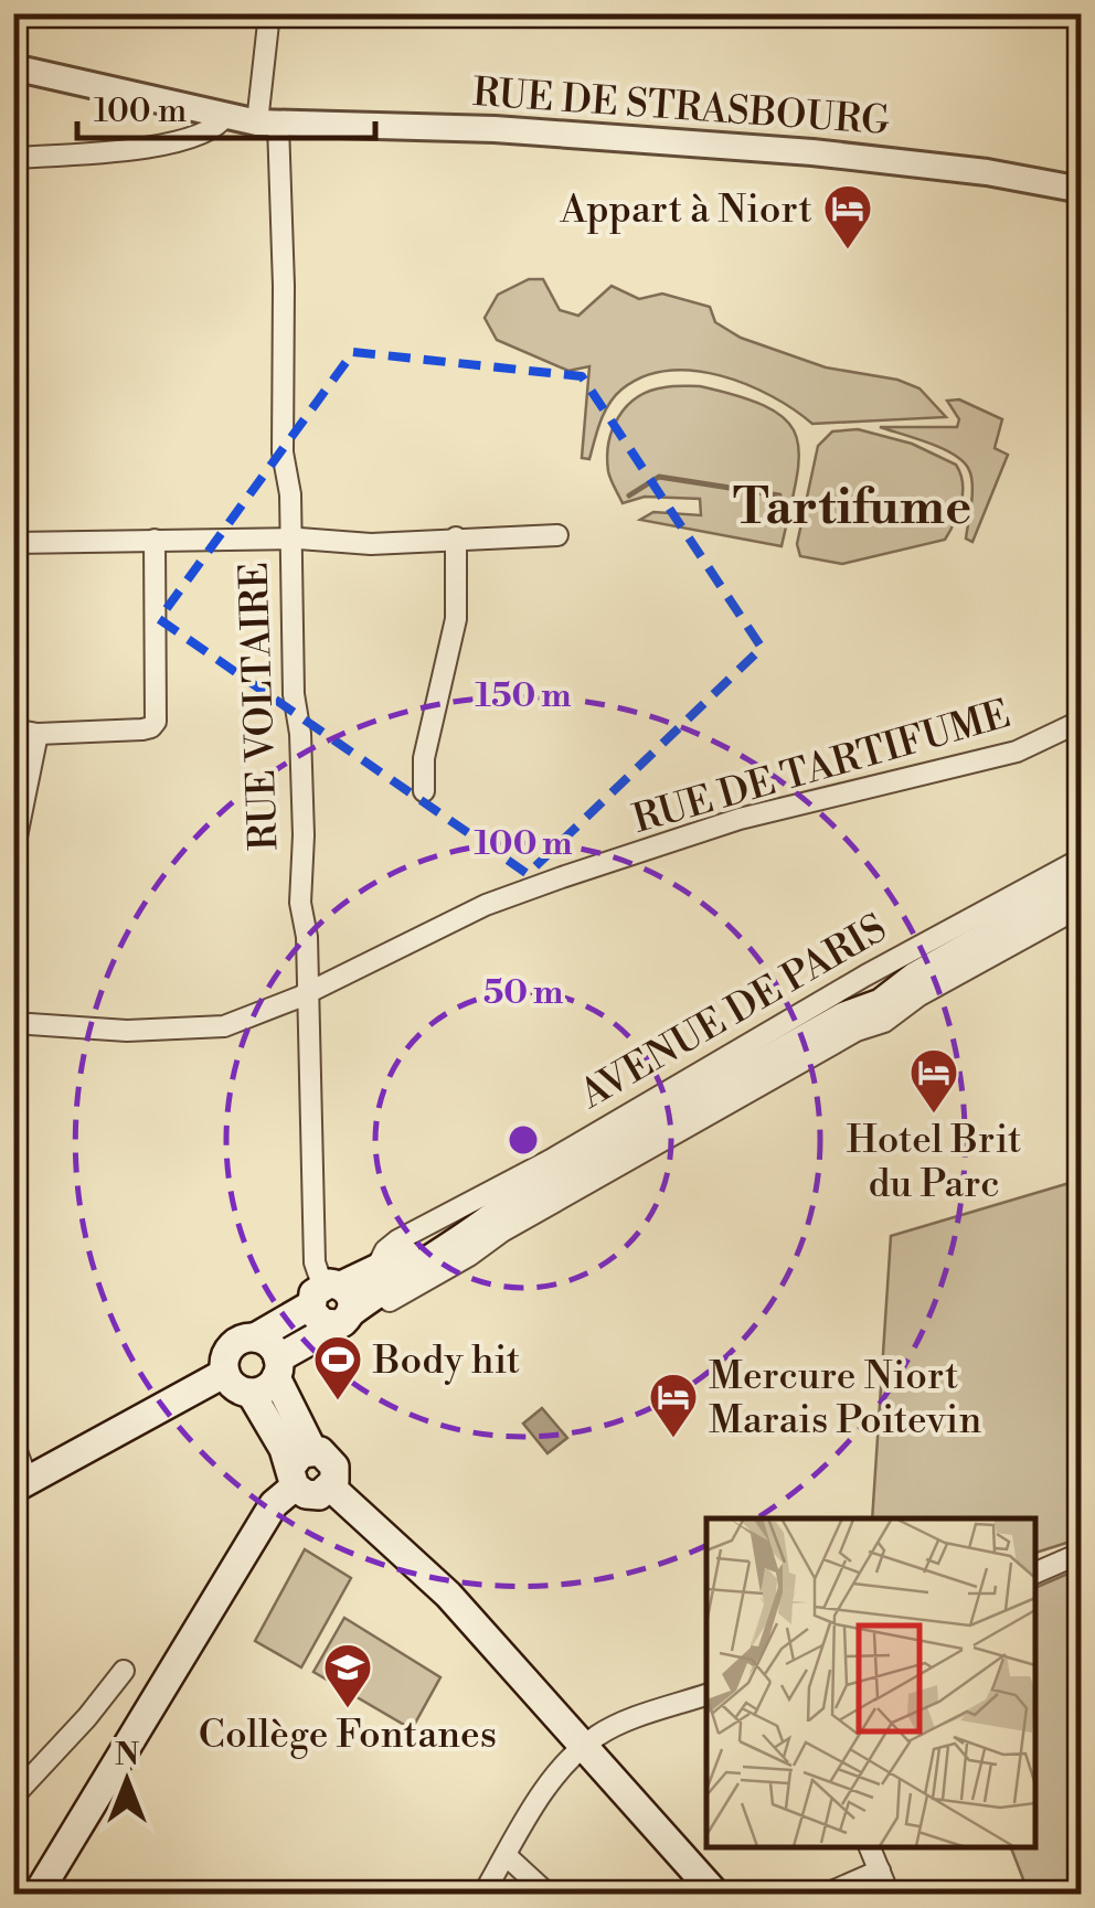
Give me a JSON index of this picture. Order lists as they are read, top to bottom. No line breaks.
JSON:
{"streets":{"main road":["AVENUE DE PARIS"],"street":["RUE DE STRASBOURG","RUE VOLTAIRE","RUE DE TARTIFUME"]},"crossings":[["RUE DE STRASBOURG","RUE VOLTAIRE"],["RUE VOLTAIRE","RUE DE TARTIFUME"],["RUE VOLTAIRE","AVENUE DE PARIS"]],"districts":["Tartifume"],"places":{"hotel":["Appart à Niort","Hotel Brit du Parc","Mercure Niort Marais Poitevin"],"sports":["Body hit"],"school or university":["Collège Fontanes"]},"scale_bar":"100 m","north":"top","rings":["150 m","100 m","50 m"]}
